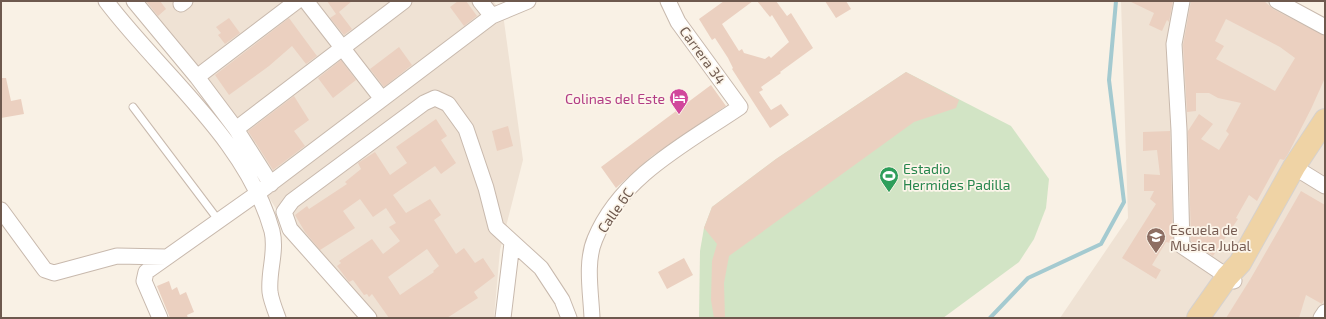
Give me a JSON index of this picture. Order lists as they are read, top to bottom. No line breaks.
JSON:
{"streets":{"street":["Carrera 34","Calle 6C"]},"crossings":[["Carrera 34","Calle 6C"]],"places":{"hotel":["Colinas del Este"],"sports":["Estadio Hermides Padilla"],"school or university":["Escuela de Musica Jubal"]}}
